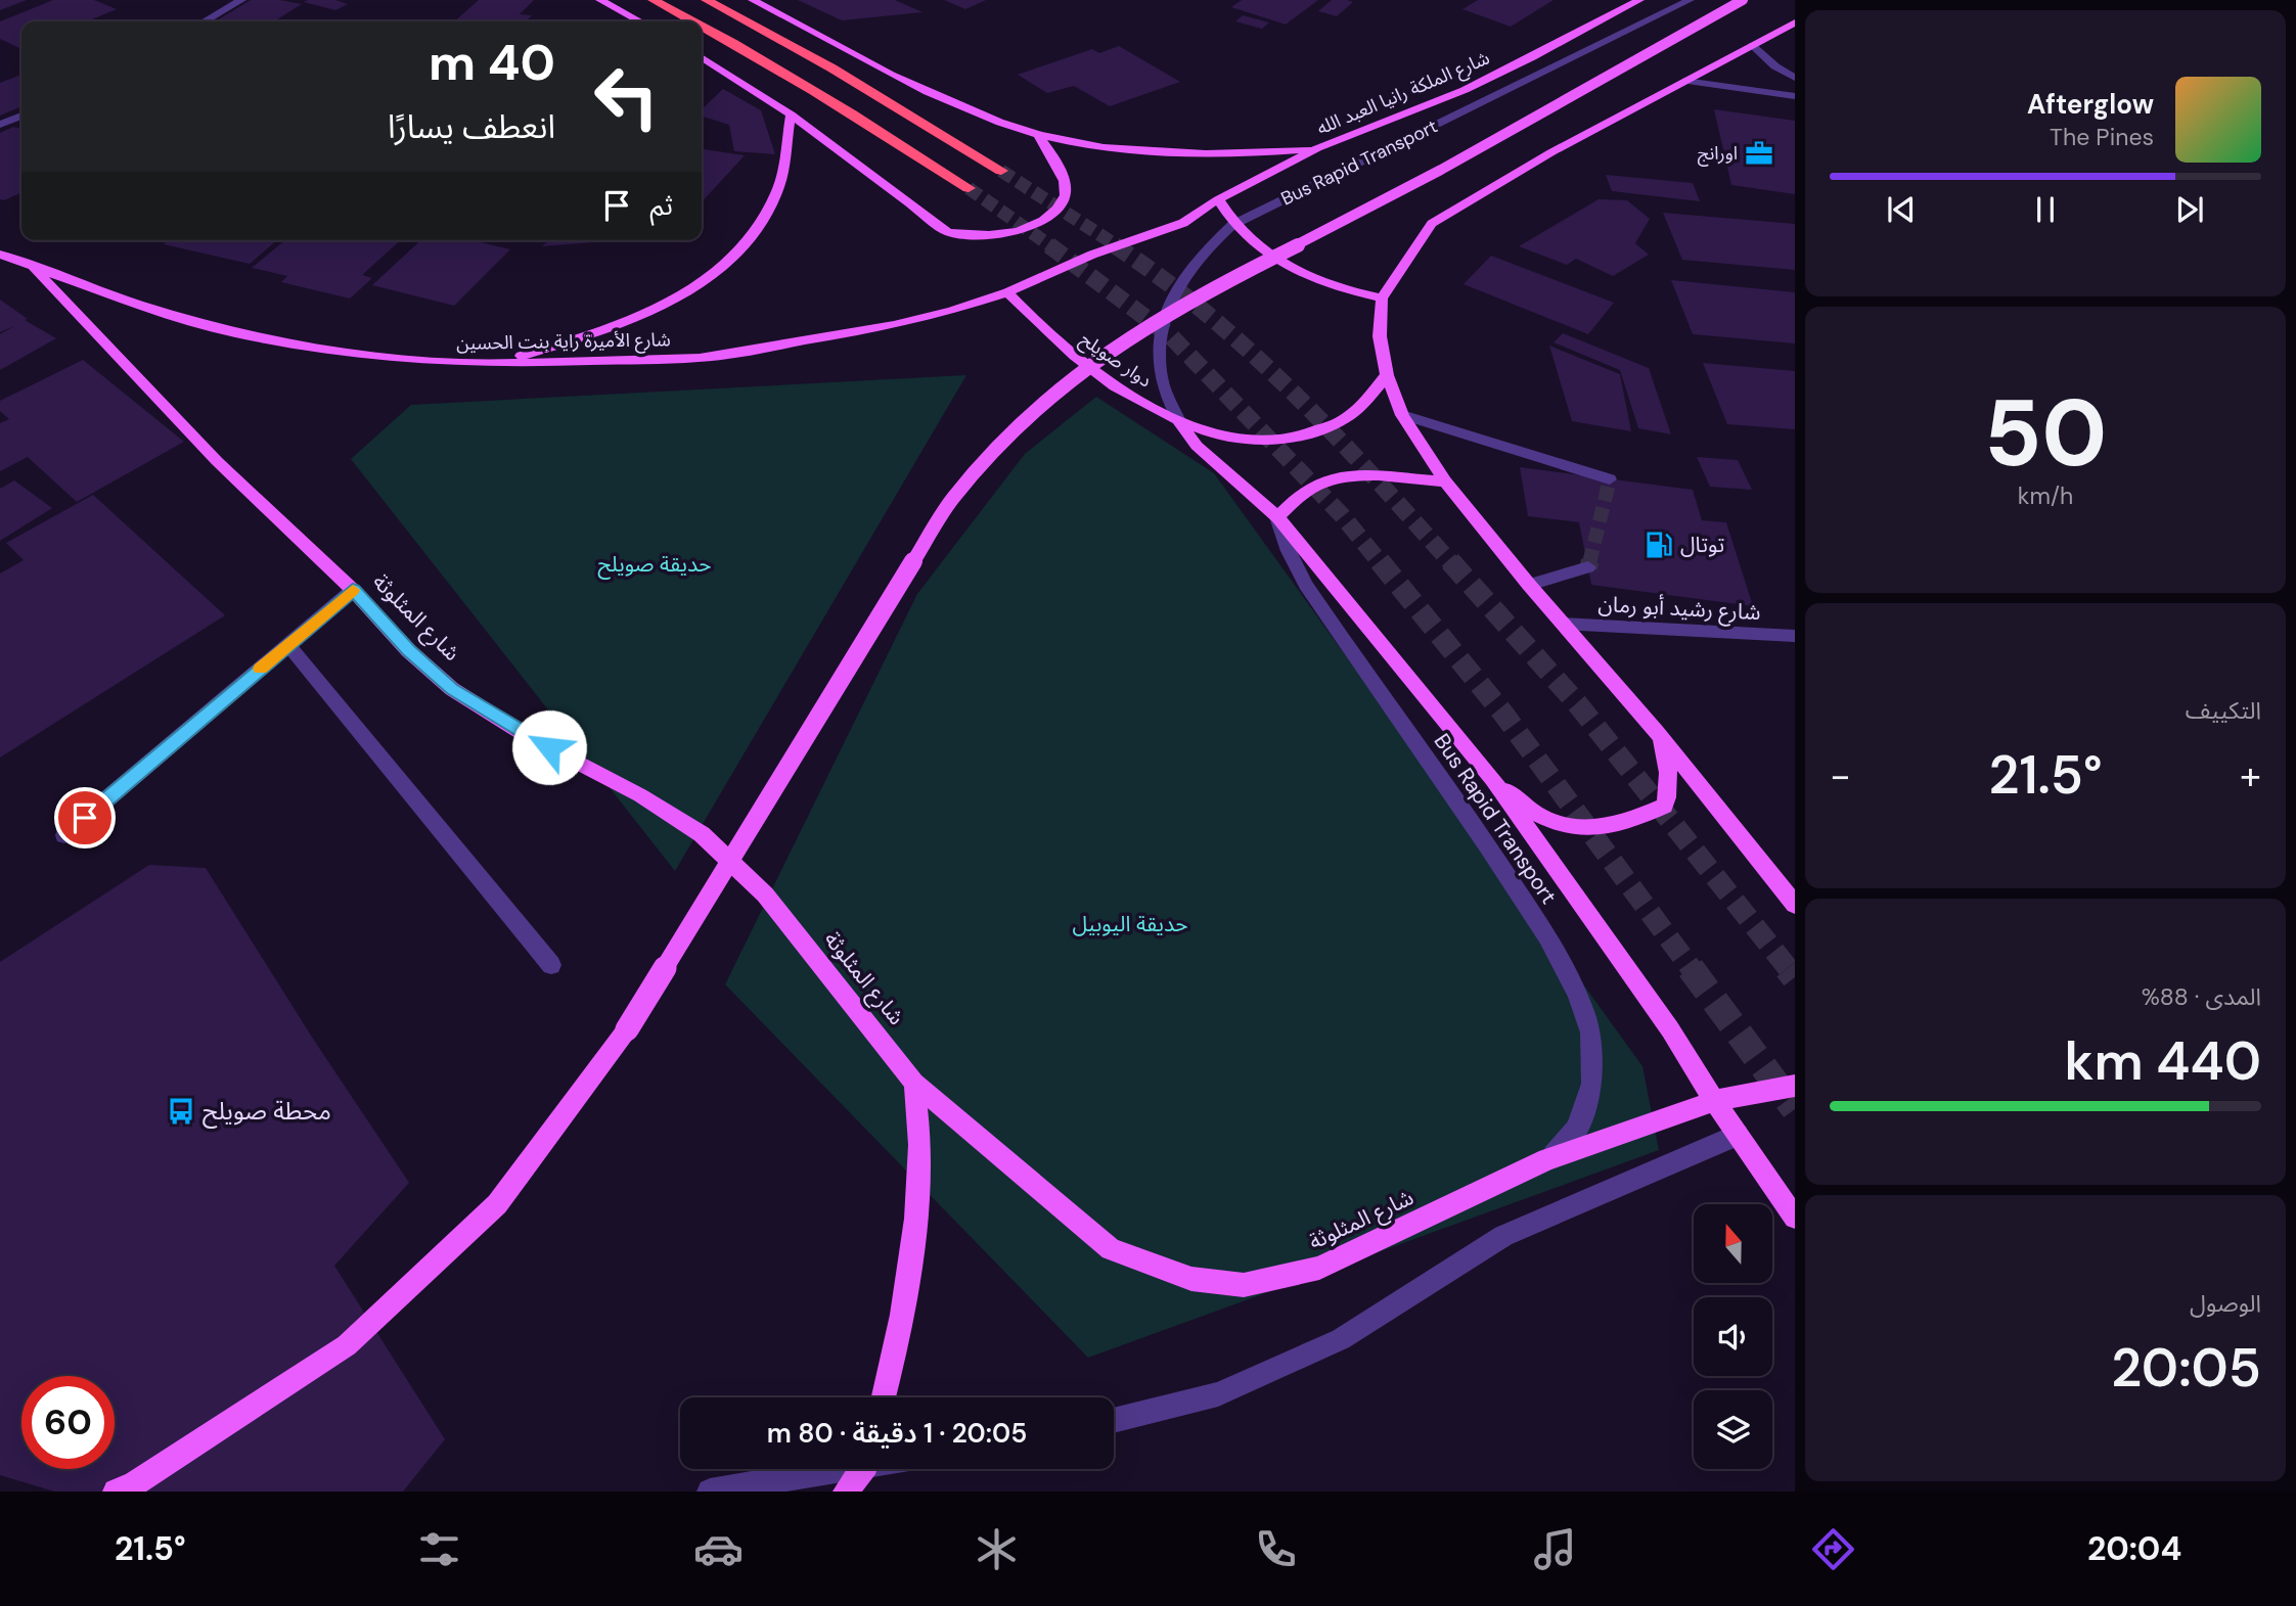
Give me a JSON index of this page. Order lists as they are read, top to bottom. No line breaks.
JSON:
{"streets":{"main road":["شارع الملكة رانيا العبد الله","شارع الأميرة راية بنت الحسين","دوار صويلح","شارع المثلوثة"],"street":["Bus Rapid Transport","شارع رشيد أبو رمان"]},"crossings":[["شارع الملكة رانيا العبد الله","شارع الأميرة راية بنت الحسين"],["شارع الملكة رانيا العبد الله","دوار صويلح"],["Bus Rapid Transport","دوار صويلح"],["Bus Rapid Transport","شارع المثلوثة"],["شارع الأميرة راية بنت الحسين","دوار صويلح"],["شارع الأميرة راية بنت الحسين","شارع المثلوثة"]],"parks":["حديقة صويلح","حديقة اليوبيل"],"places":{"office":["اورانج"],"fuel station":["توتال"],"bus stop":["محطة صويلح"]},"north":"top","page":{"turn":["40 m","انعطف يسارًا"],"song":["Afterglow","The Pines"],"then":"ثم","tile":[["50","km/h"],"التكييف",["المدى · 88%","440 km"],["الوصول","20:05"]],"heat":["−","21.5°","+"],"limit":"60","trip":"20:05 · 1 دقيقة · 80 m","tabs":["20:04","21.5°"]}}
